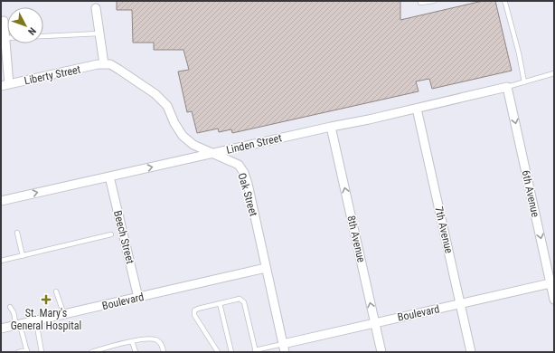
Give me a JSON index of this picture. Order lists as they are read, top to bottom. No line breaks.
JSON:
{"streets":{"street":["Liberty Street","Linden Street","6th Avenue","Oak Street","7th Avenue","Beech Street","8th Avenue","Boulevard"]},"crossings":[["Liberty Street","Oak Street"],["Linden Street","6th Avenue"],["Linden Street","Oak Street"],["Linden Street","7th Avenue"],["Linden Street","Beech Street"],["Linden Street","8th Avenue"],["6th Avenue","Boulevard"],["Oak Street","Boulevard"],["7th Avenue","Boulevard"],["Beech Street","Boulevard"],["8th Avenue","Boulevard"]],"one_way":["Linden Street","6th Avenue","8th Avenue"],"places":{"health":["St. Mary's General Hospital"]},"north":"bottom right"}
